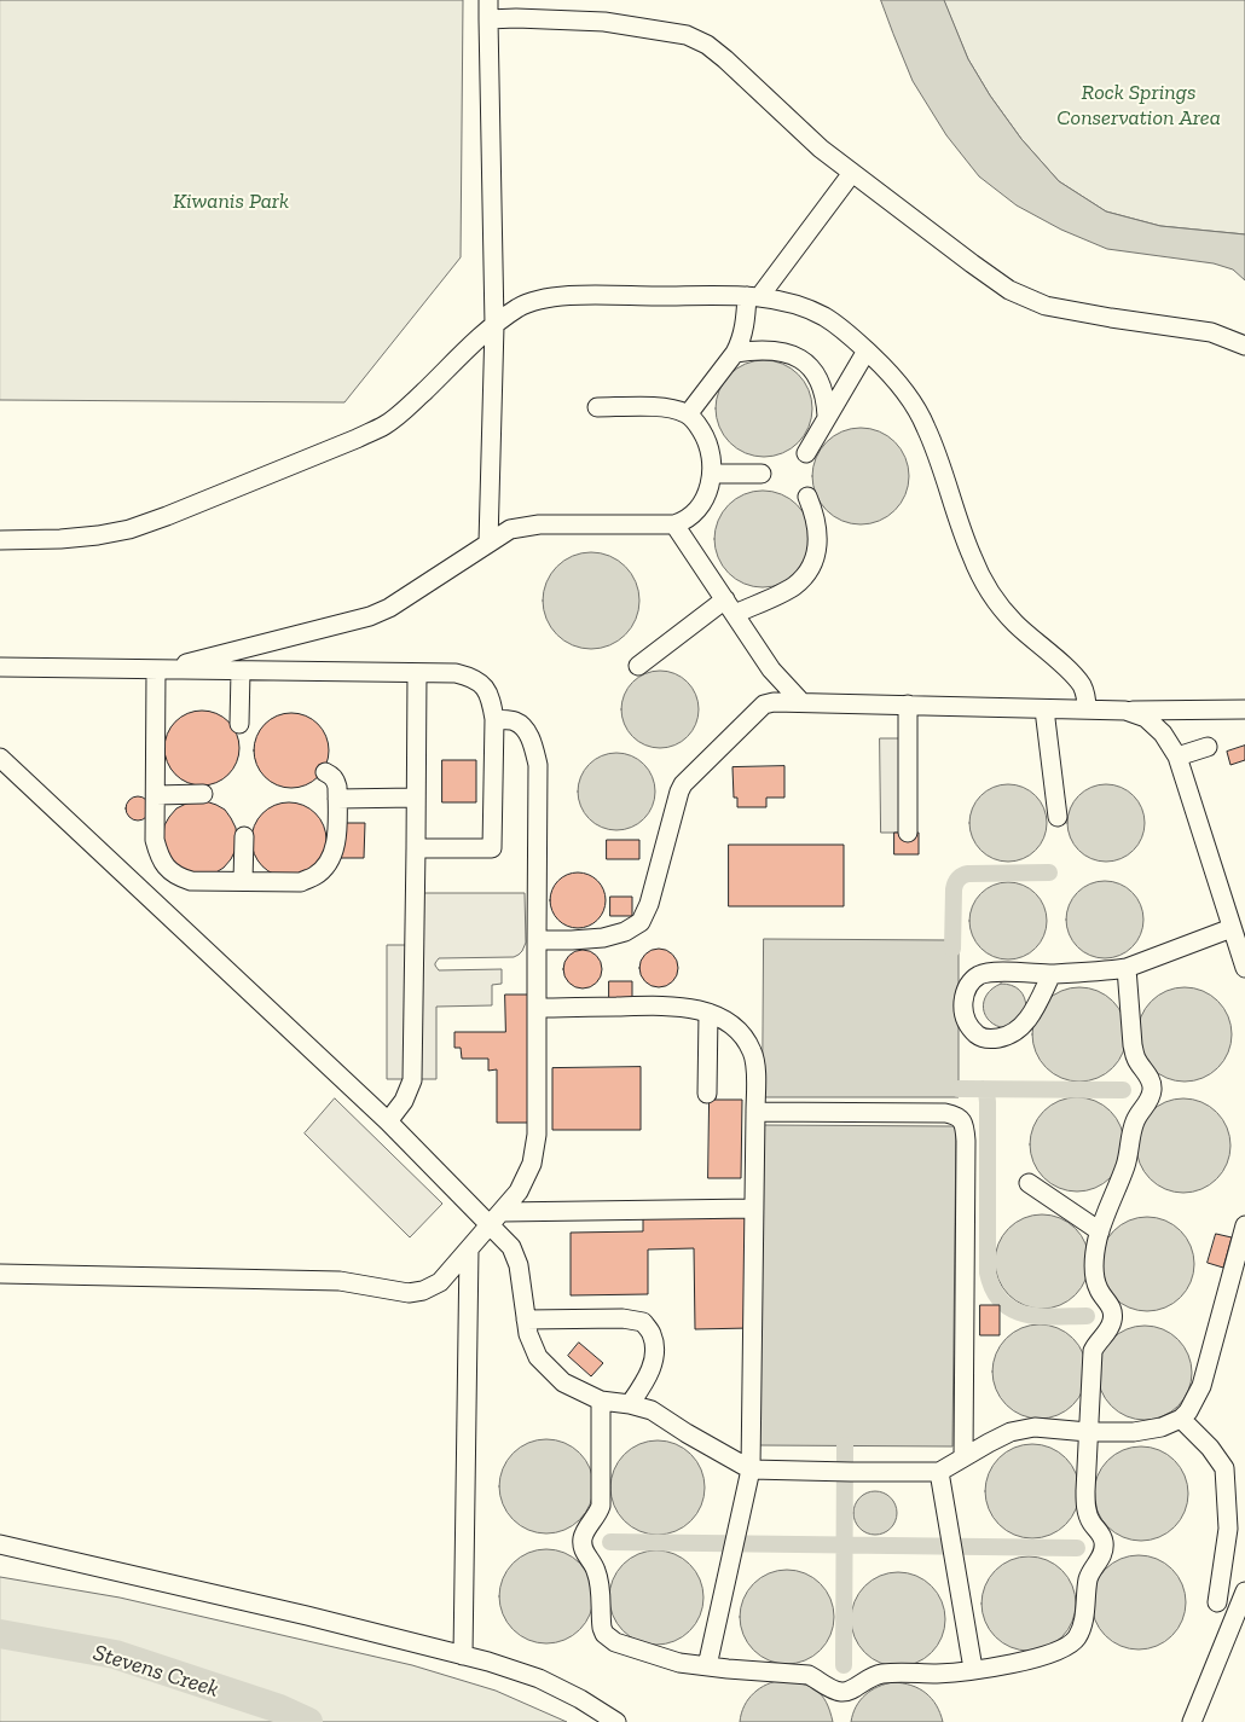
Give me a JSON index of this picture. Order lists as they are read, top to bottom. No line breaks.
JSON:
{"water":["Stevens Creek"],"parks":["Rock Springs Conservation Area","Kiwanis Park"]}
